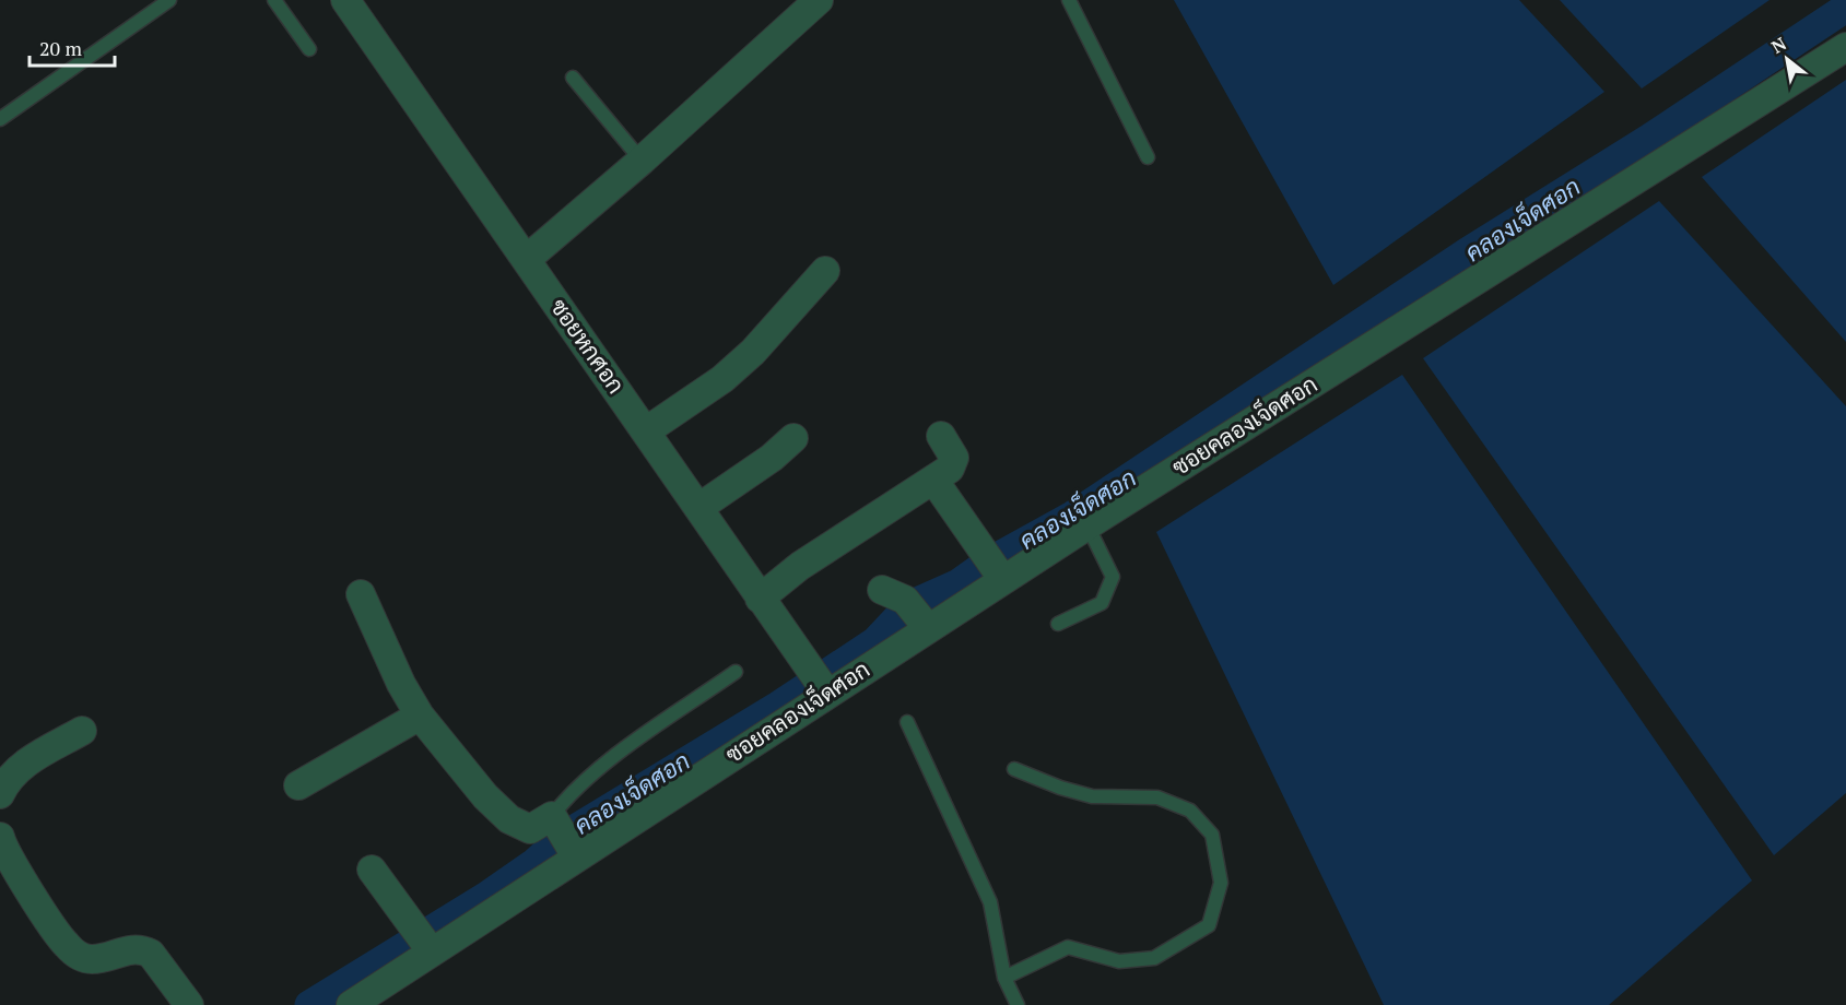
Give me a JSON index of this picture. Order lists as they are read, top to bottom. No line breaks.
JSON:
{"streets":{"street":["ซอยหกศอก","ซอยคลองเจ็ดศอก"]},"crossings":[["ซอยหกศอก","ซอยคลองเจ็ดศอก"]],"water":["คลองเจ็ดศอก"],"scale_bar":"20 m","north":"top left"}
